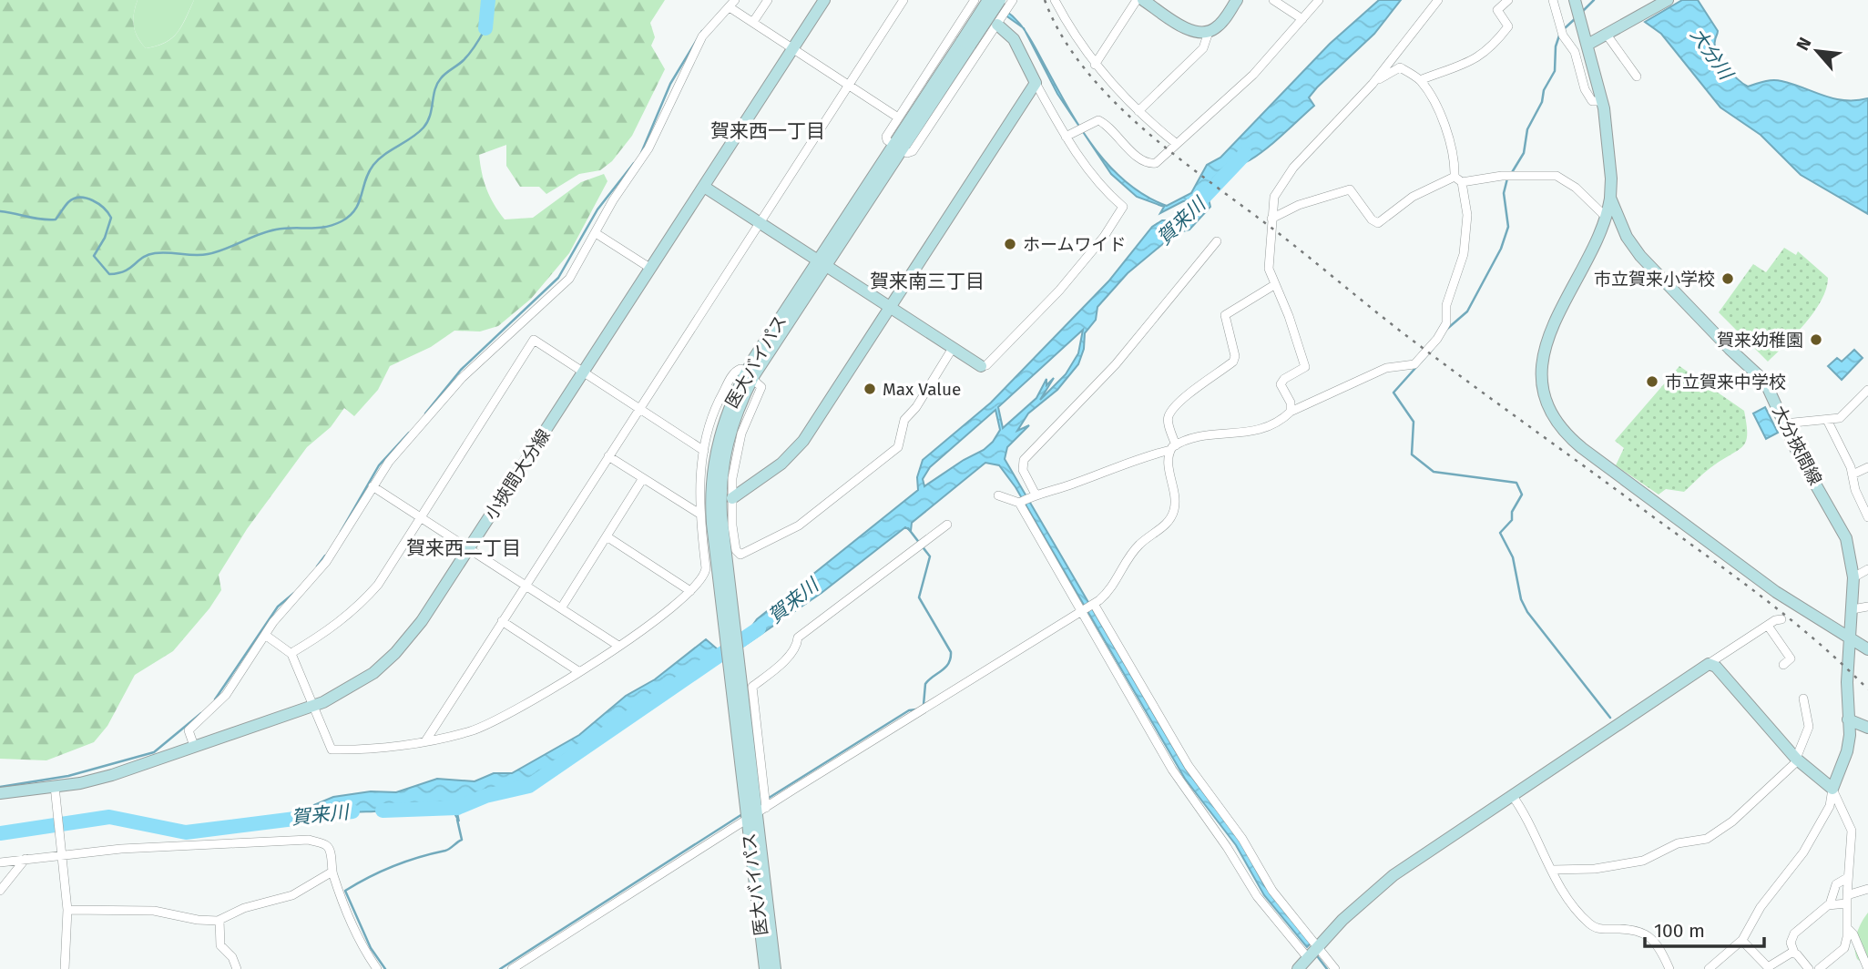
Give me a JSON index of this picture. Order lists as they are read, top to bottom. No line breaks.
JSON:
{"streets":{"main road":["医大バイパス","大分挾間線","小挾間大分線"]},"districts":["賀来西一丁目","賀来南三丁目","賀来西二丁目"],"water":["大分川","賀来川"],"places":["ホームワイド","市立賀来小学校","賀来幼稚園","市立賀来中学校","Max Value"],"scale_bar":"100 m","north":"top left"}
